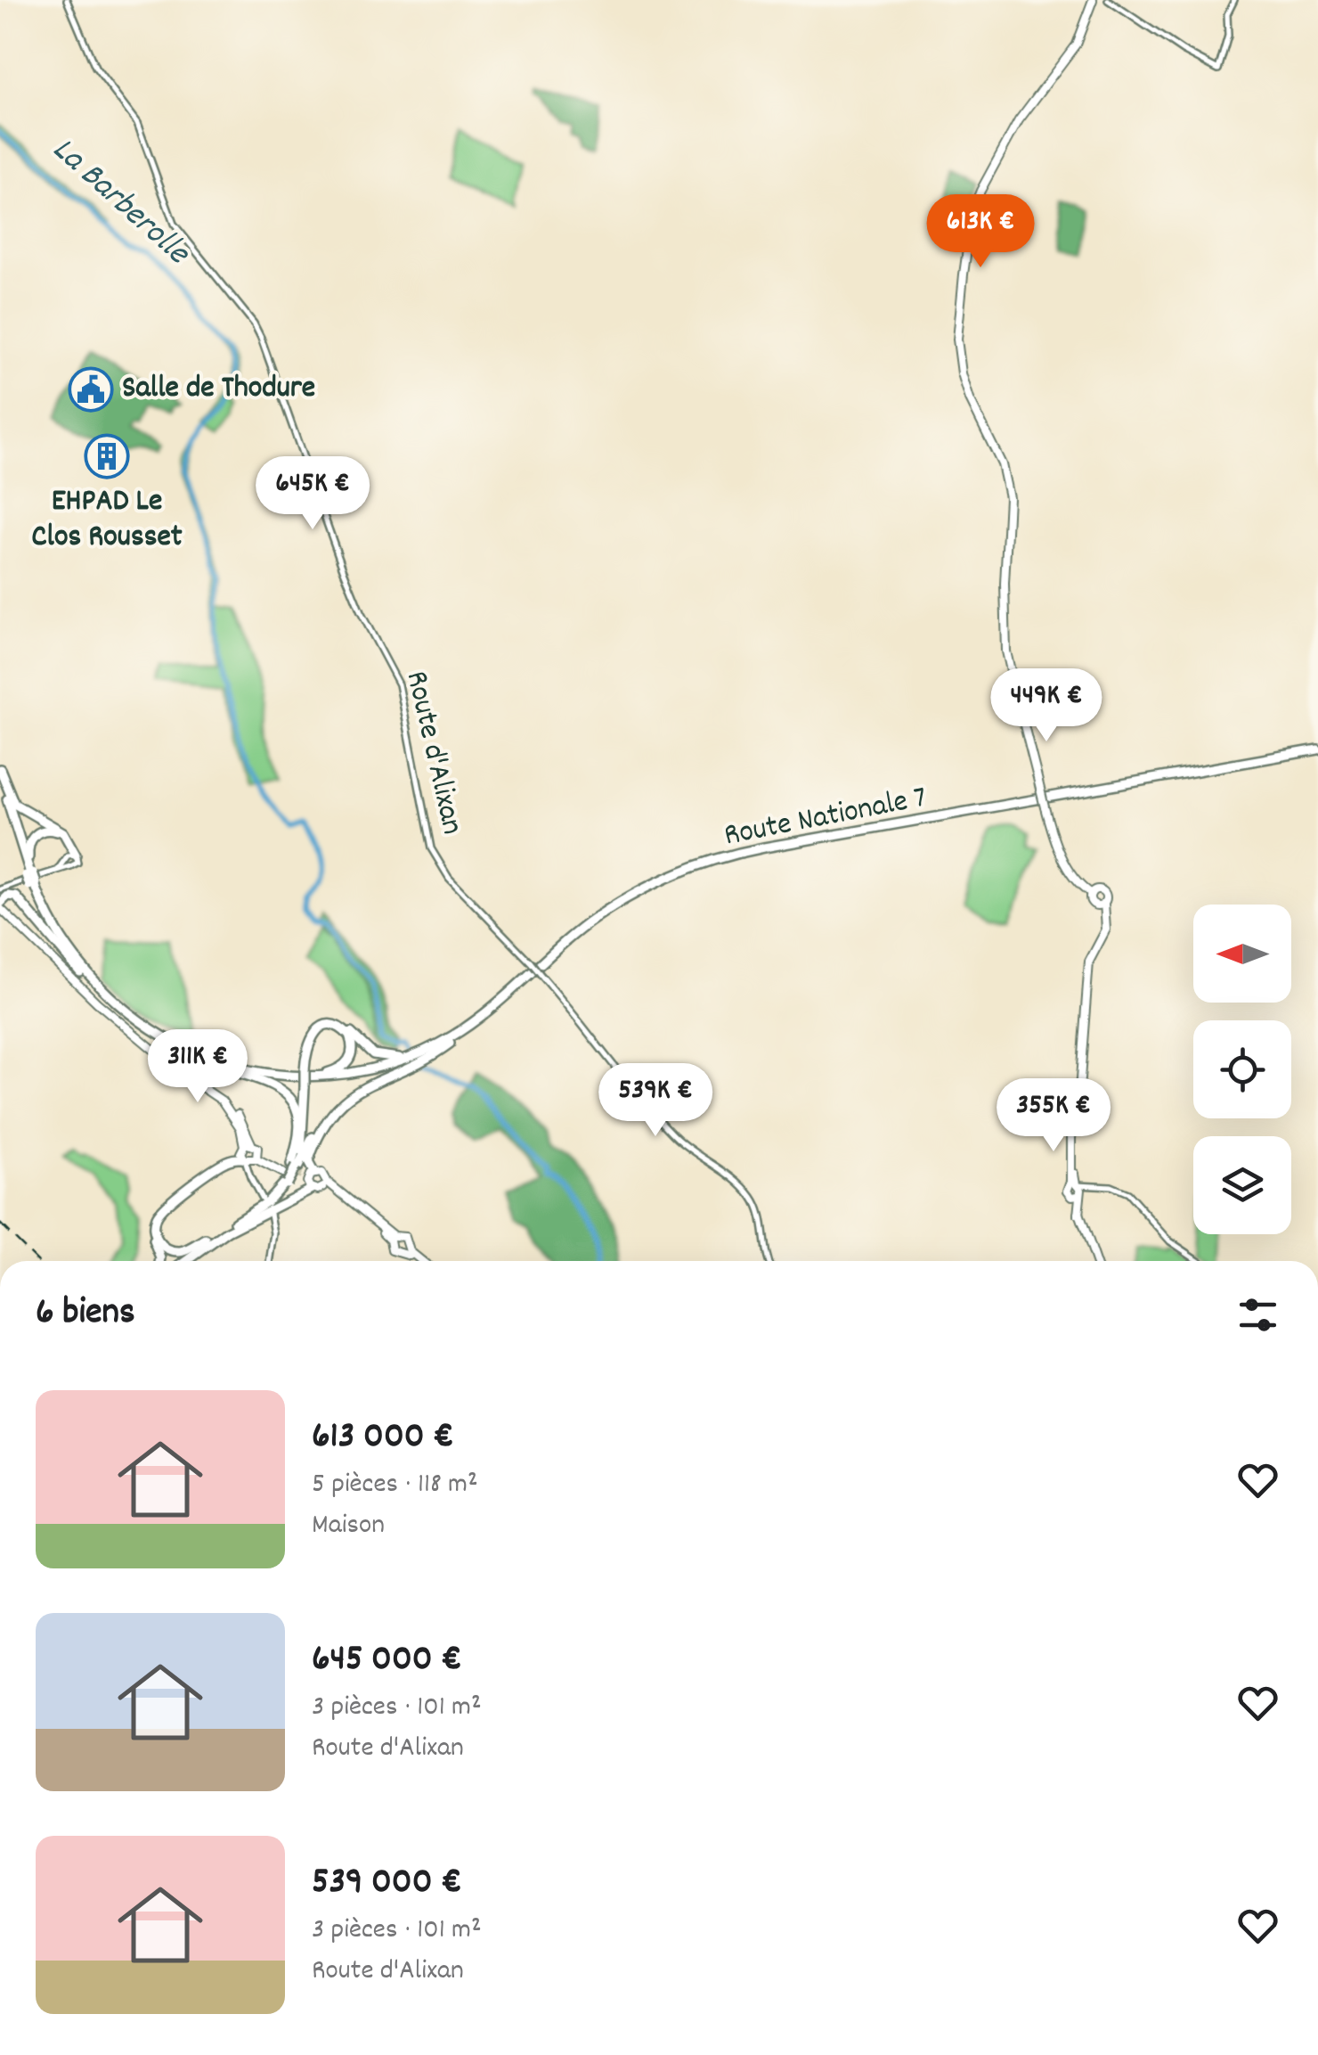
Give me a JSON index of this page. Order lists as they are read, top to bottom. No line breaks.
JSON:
{"streets":{"highway":["Route Nationale 7"],"street":["Route d'Alixan"]},"water":["La Barberolle"],"places":{"public building":["Salle de Thodure"],"building":["EHPAD Le Clos Rousset"]},"north":"left","page":{"price":["613K €","645K €","449K €","311K €","539K €","355K €"],"heading":"6 biens","list":[{"name":"613 000 €","note":"5 pièces · 118 m² · Maison"},{"name":"645 000 €","note":"3 pièces · 101 m² · Route d'Alixan"},{"name":"539 000 €","note":"3 pièces · 101 m² · Route d'Alixan"}]}}
